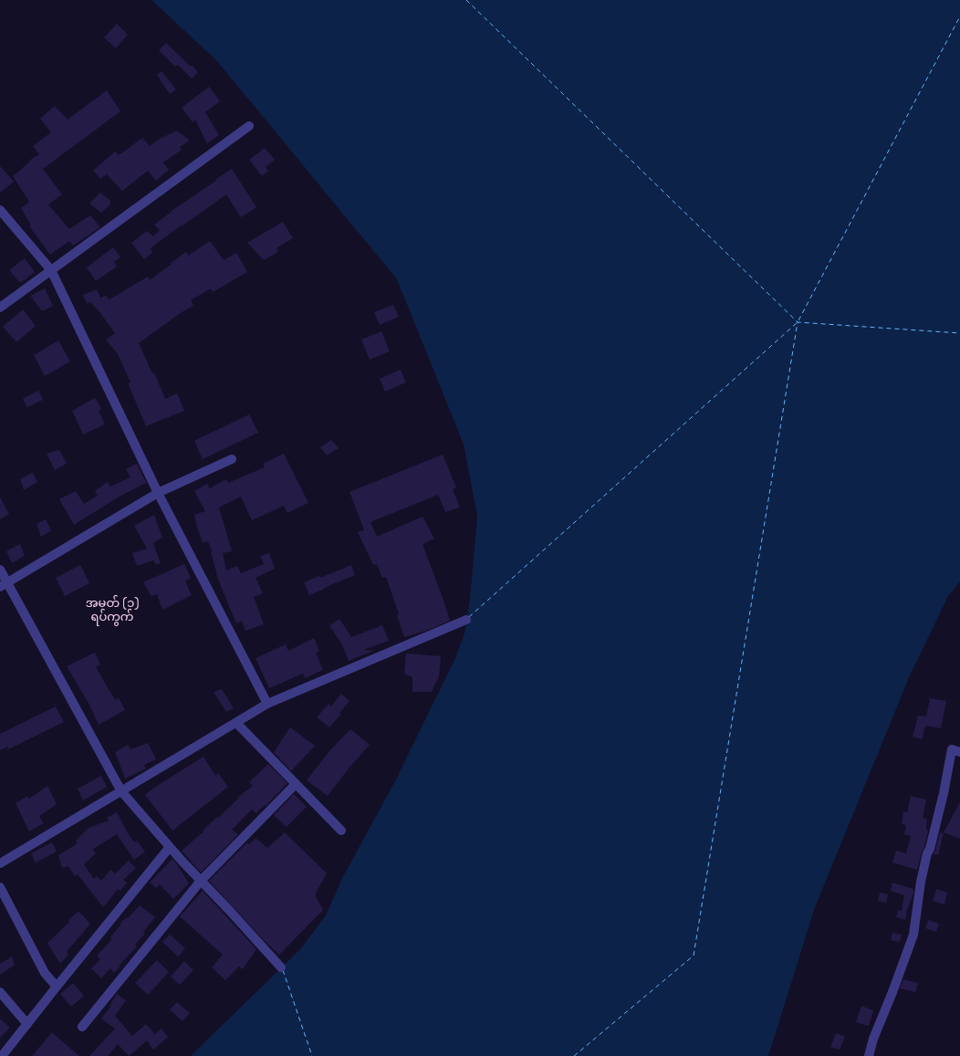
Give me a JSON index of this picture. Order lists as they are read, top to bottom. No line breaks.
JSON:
{"districts":["အမှတ် (၁) ရပ်ကွက်"]}
